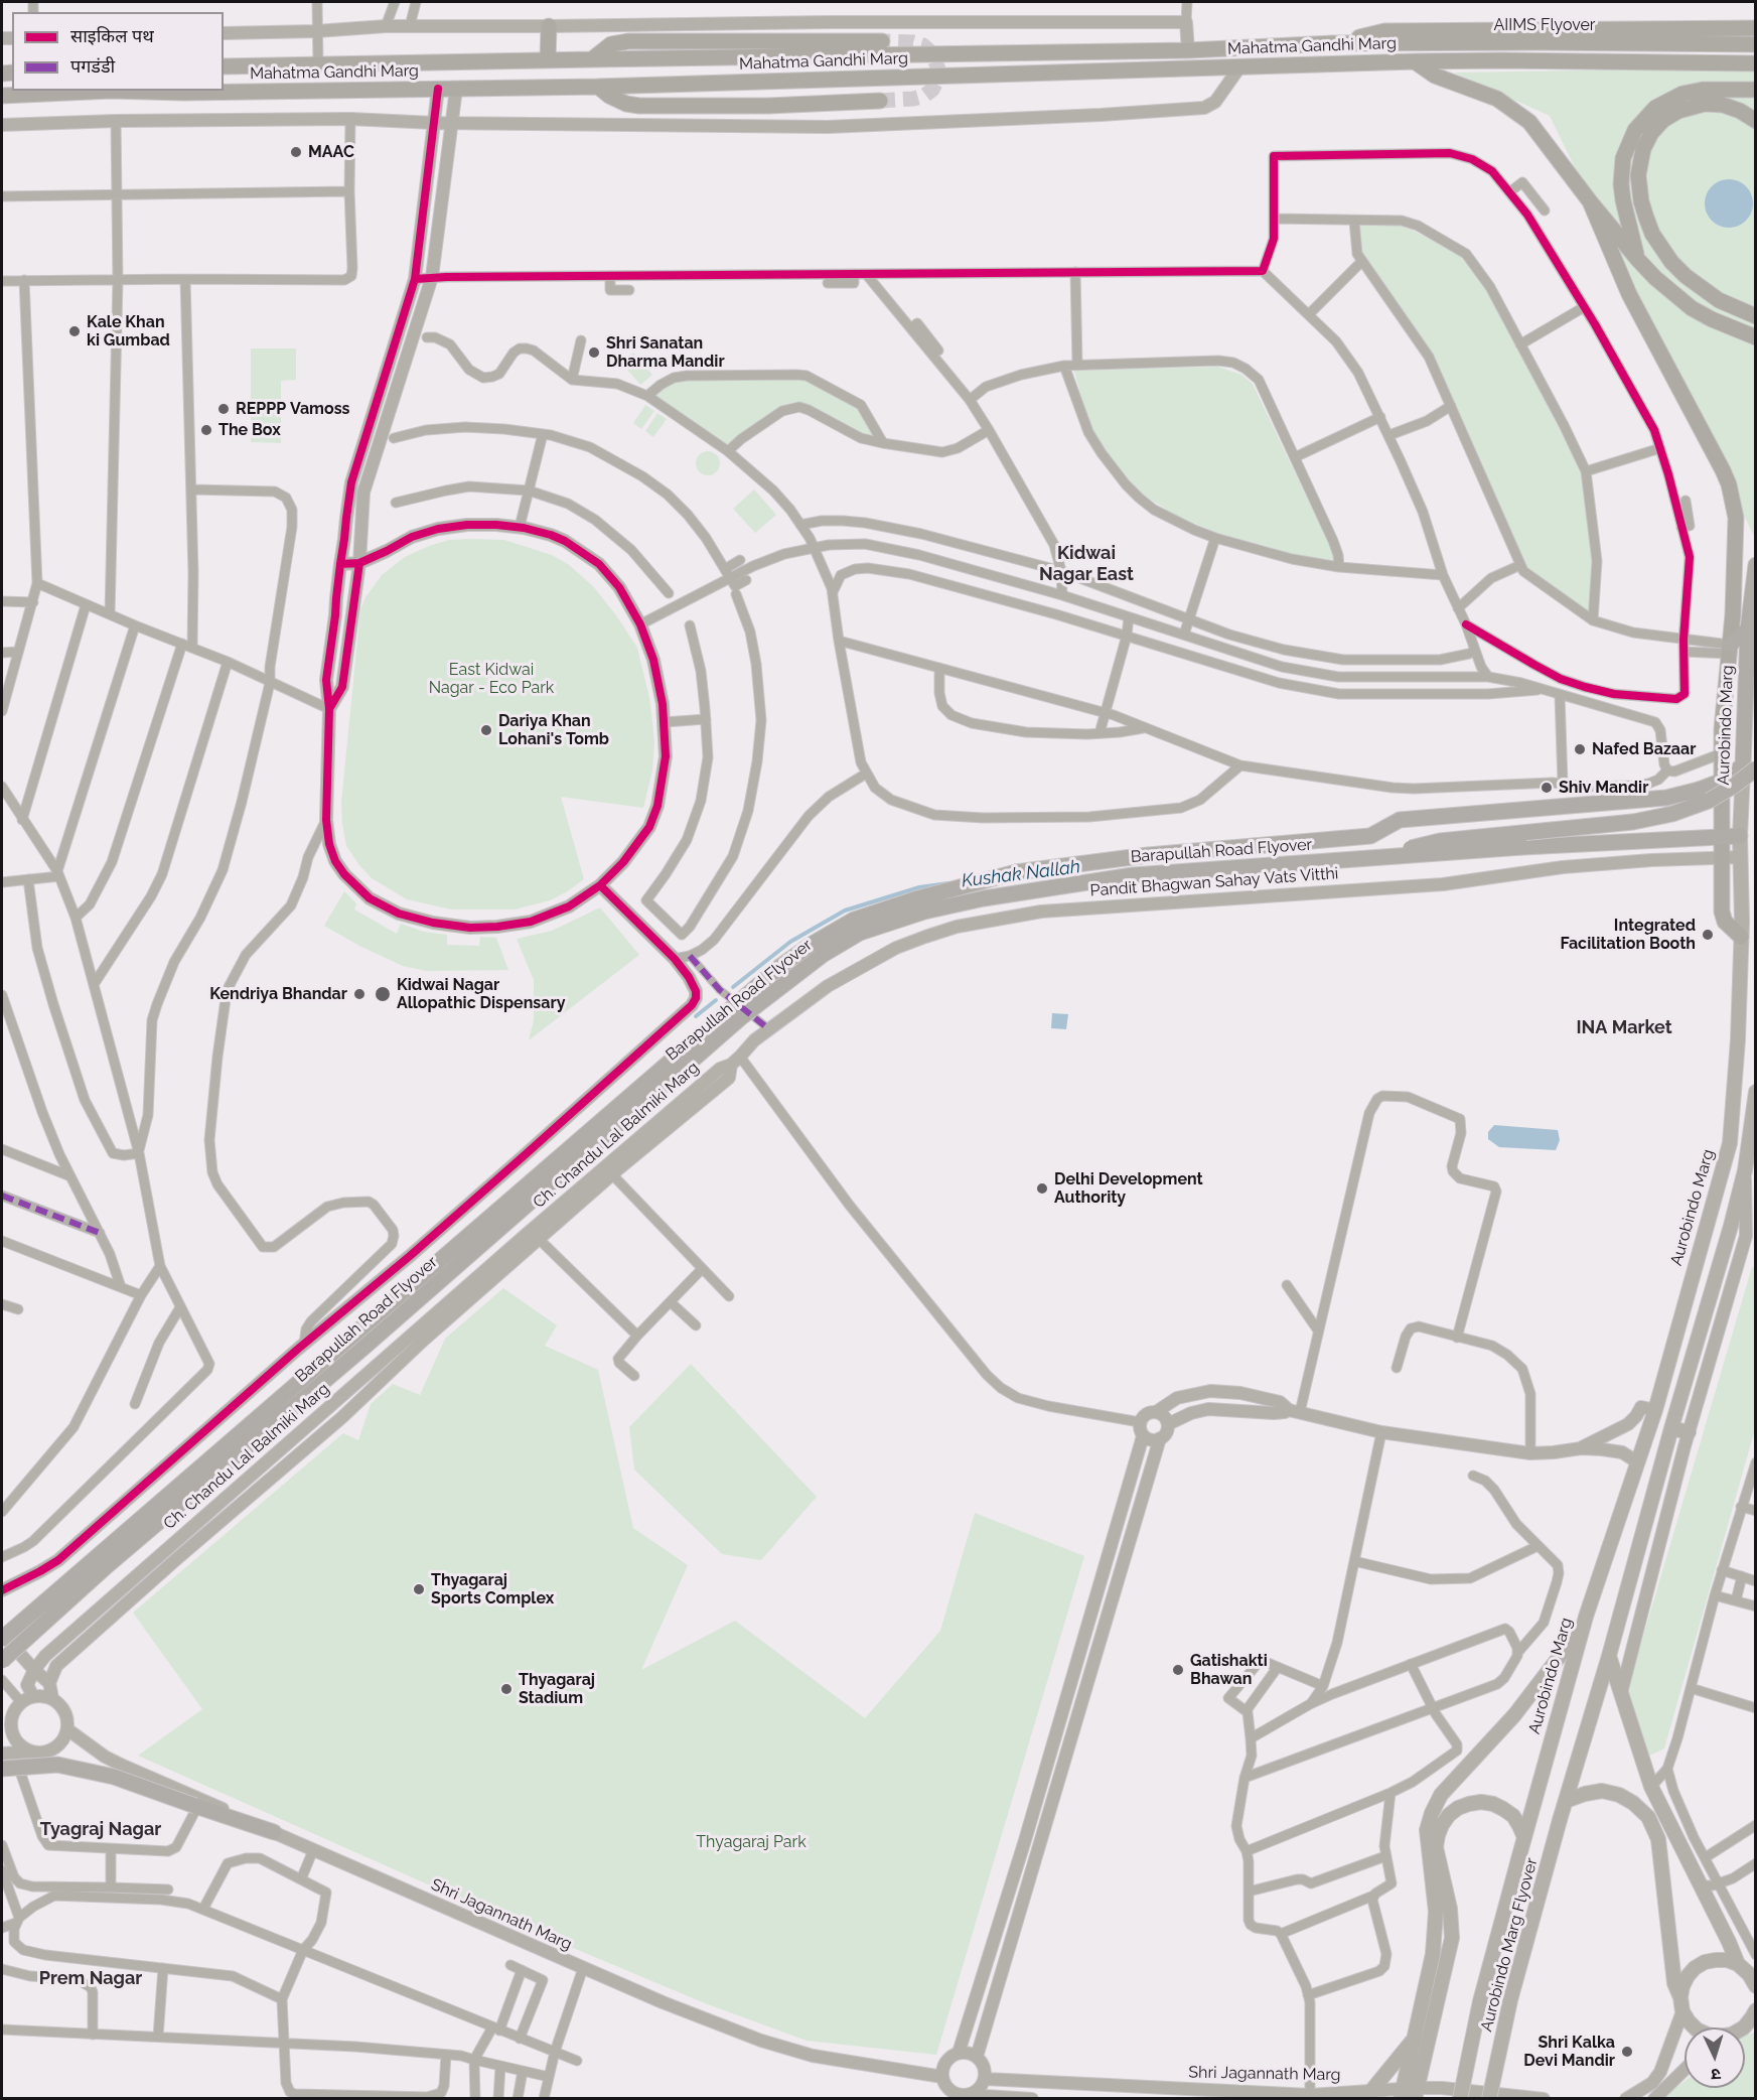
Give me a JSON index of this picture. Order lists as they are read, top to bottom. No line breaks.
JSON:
{"streets":{"highway":["Aurobindo Marg","Barapullah Road Flyover"],"main road":["AIIMS Flyover","Mahatma Gandhi Marg","Aurobindo Marg Flyover"],"street":["Pandit Bhagwan Sahay Vats Vitthi","Ch. Chandu Lal Balmiki Marg","Shri Jagannath Marg"]},"crossings":[["AIIMS Flyover","Mahatma Gandhi Marg"],["Aurobindo Marg","Barapullah Road Flyover"],["Aurobindo Marg","Pandit Bhagwan Sahay Vats Vitthi"],["Aurobindo Marg","Aurobindo Marg Flyover"],["Pandit Bhagwan Sahay Vats Vitthi","Ch. Chandu Lal Balmiki Marg"]],"districts":["Kidwai Nagar East","INA Market","Tyagraj Nagar","Prem Nagar"],"water":["Kushak Nallah"],"parks":["East Kidwai Nagar - Eco Park","Thyagaraj Park"],"places":["MAAC","Kale Khan ki Gumbad","Shri Sanatan Dharma Mandir","REPPP Vamoss","The Box","Dariya Khan Lohani's Tomb","Nafed Bazaar","Shiv Mandir","Integrated Facilitation Booth","Kendriya Bhandar","Kidwai Nagar Allopathic Dispensary","Delhi Development Authority","Thyagaraj Sports Complex","Gatishakti Bhawan","Thyagaraj Stadium","Shri Kalka Devi Mandir"],"legend":["साइकिल पथ","पगडंडी"],"north":"bottom"}
